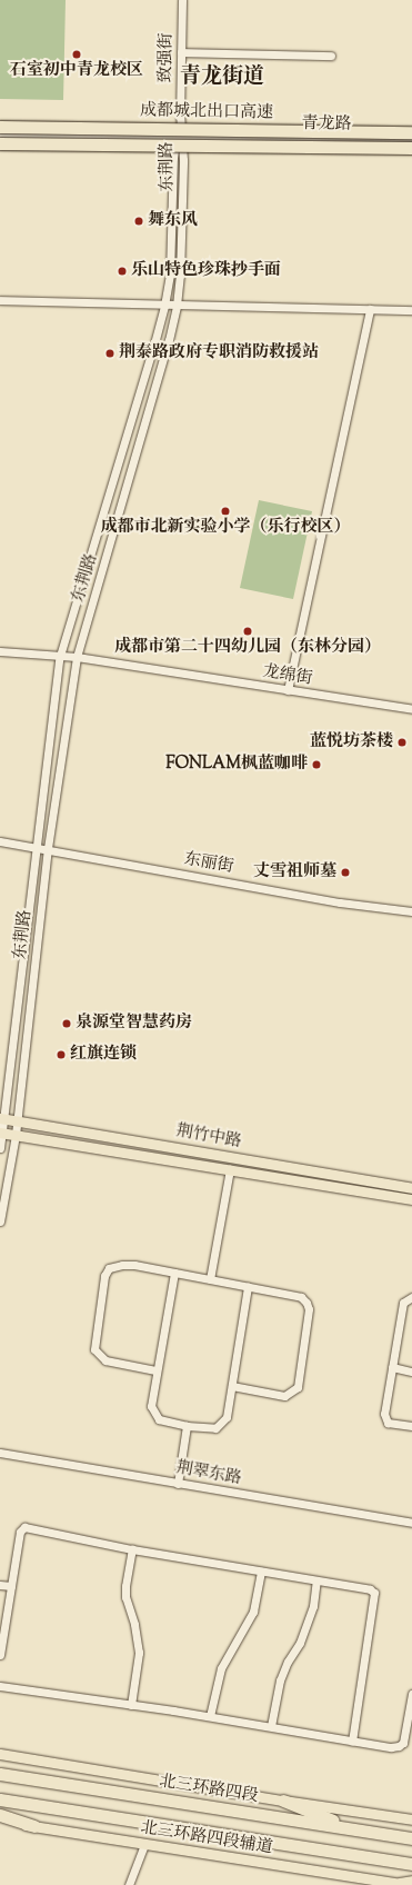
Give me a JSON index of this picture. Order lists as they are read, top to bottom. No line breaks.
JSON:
{"streets":{"highway":["成都城北出口高速","北三环路四段"],"main road":["荆竹中路","北三环路四段辅道"],"street":["致强街","青龙路","东荆路","龙绵街","东丽街","荆翠东路"]},"crossings":[["致强街","东荆路"],["青龙路","东荆路"],["东荆路","龙绵街"],["东荆路","东丽街"],["东荆路","荆竹中路"]],"districts":["青龙街道"],"places":["石室初中青龙校区","舞东风","乐山特色珍珠抄手面","荆泰路政府专职消防救援站","成都市北新实验小学（乐行校区）","成都市第二十四幼儿园（东林分园）","蓝悦坊茶楼","FONLAM枫蓝咖啡","丈雪祖师墓","泉源堂智慧药房","红旗连锁"]}
